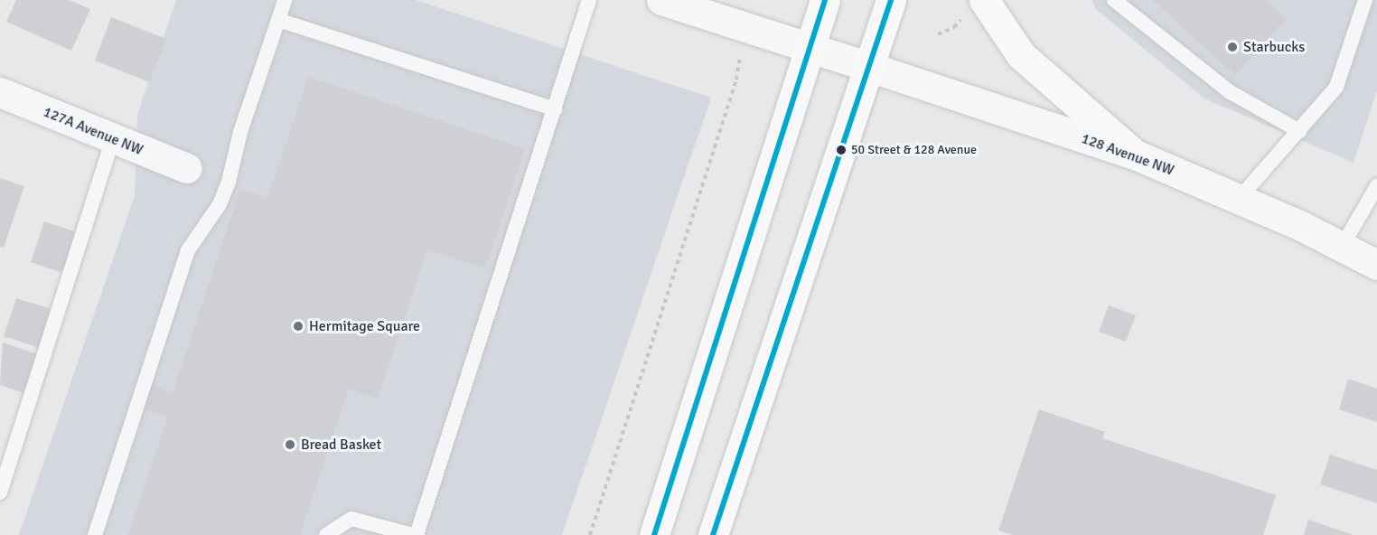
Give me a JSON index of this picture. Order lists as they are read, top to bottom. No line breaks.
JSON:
{"streets":{"street":["127A Avenue NW","128 Avenue NW"]},"places":["Starbucks","50 Street & 128 Avenue","Hermitage Square","Bread Basket"]}
